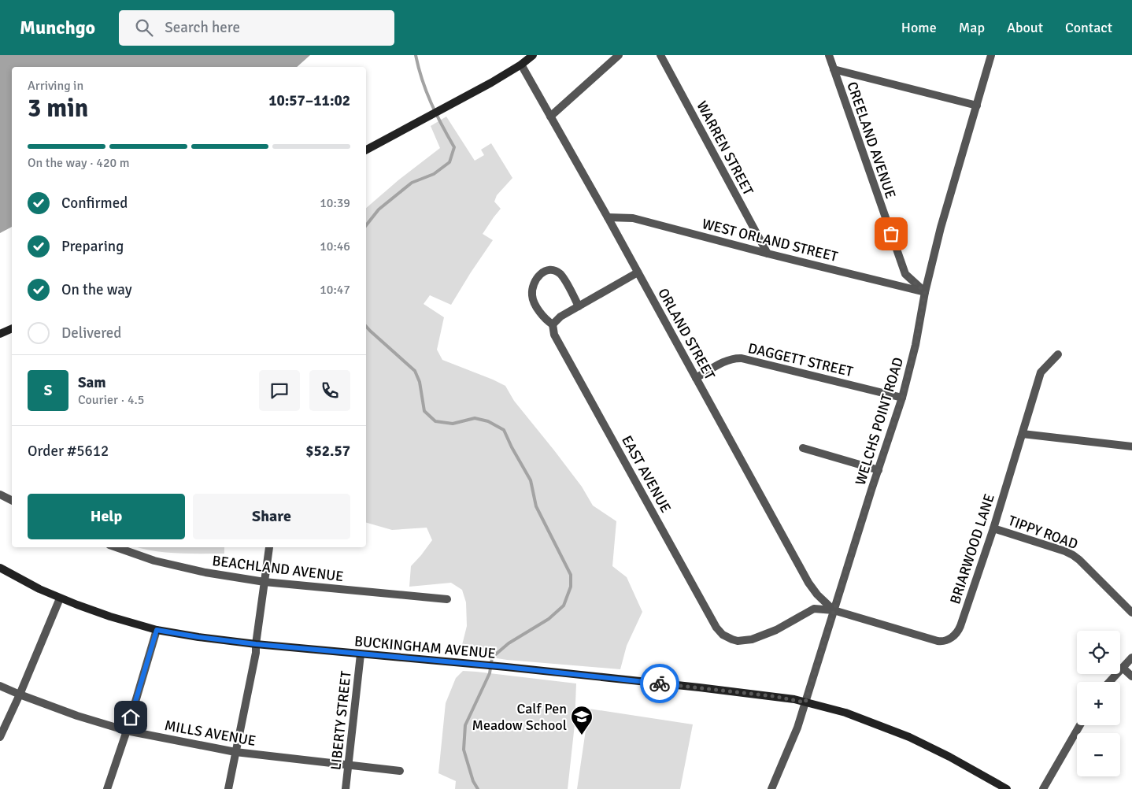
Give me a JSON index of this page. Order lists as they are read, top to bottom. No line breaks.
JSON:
{"streets":{"main road":["BUCKINGHAM AVENUE"],"street":["CREELAND AVENUE","WARREN STREET","WEST ORLAND STREET","ORLAND STREET","DAGGETT STREET","WELCHS POINT ROAD","EAST AVENUE","TIPPY ROAD","BRIARWOOD LANE","BEACHLAND AVENUE","LIBERTY STREET","MILLS AVENUE"]},"crossings":[["CREELAND AVENUE","WEST ORLAND STREET"],["CREELAND AVENUE","WELCHS POINT ROAD"],["WARREN STREET","WEST ORLAND STREET"],["WEST ORLAND STREET","ORLAND STREET"],["WEST ORLAND STREET","WELCHS POINT ROAD"],["ORLAND STREET","DAGGETT STREET"],["ORLAND STREET","WELCHS POINT ROAD"],["ORLAND STREET","EAST AVENUE"],["ORLAND STREET","BRIARWOOD LANE"],["DAGGETT STREET","WELCHS POINT ROAD"],["WELCHS POINT ROAD","EAST AVENUE"],["WELCHS POINT ROAD","BRIARWOOD LANE"],["WELCHS POINT ROAD","BUCKINGHAM AVENUE"],["EAST AVENUE","BRIARWOOD LANE"],["TIPPY ROAD","BRIARWOOD LANE"],["BUCKINGHAM AVENUE","LIBERTY STREET"],["LIBERTY STREET","MILLS AVENUE"]],"places":{"school or university":["Calf Pen Meadow School"]},"page":{"header":"Munchgo","search":"Search here","nav":["Home","Map","About","Contact"],"heading":["3 min","Arriving in","10:57–11:02"],"panel":["Sam","Courier · 4.5","Order #5612","$52.57"],"bar":"On the way · 420 m","list":[["Confirmed","10:39"],["Preparing","10:46"],["On the way","10:47"],"Delivered"],"round":"S","buttons":["Help","Share"],"map_buttons":["+","−"]}}
